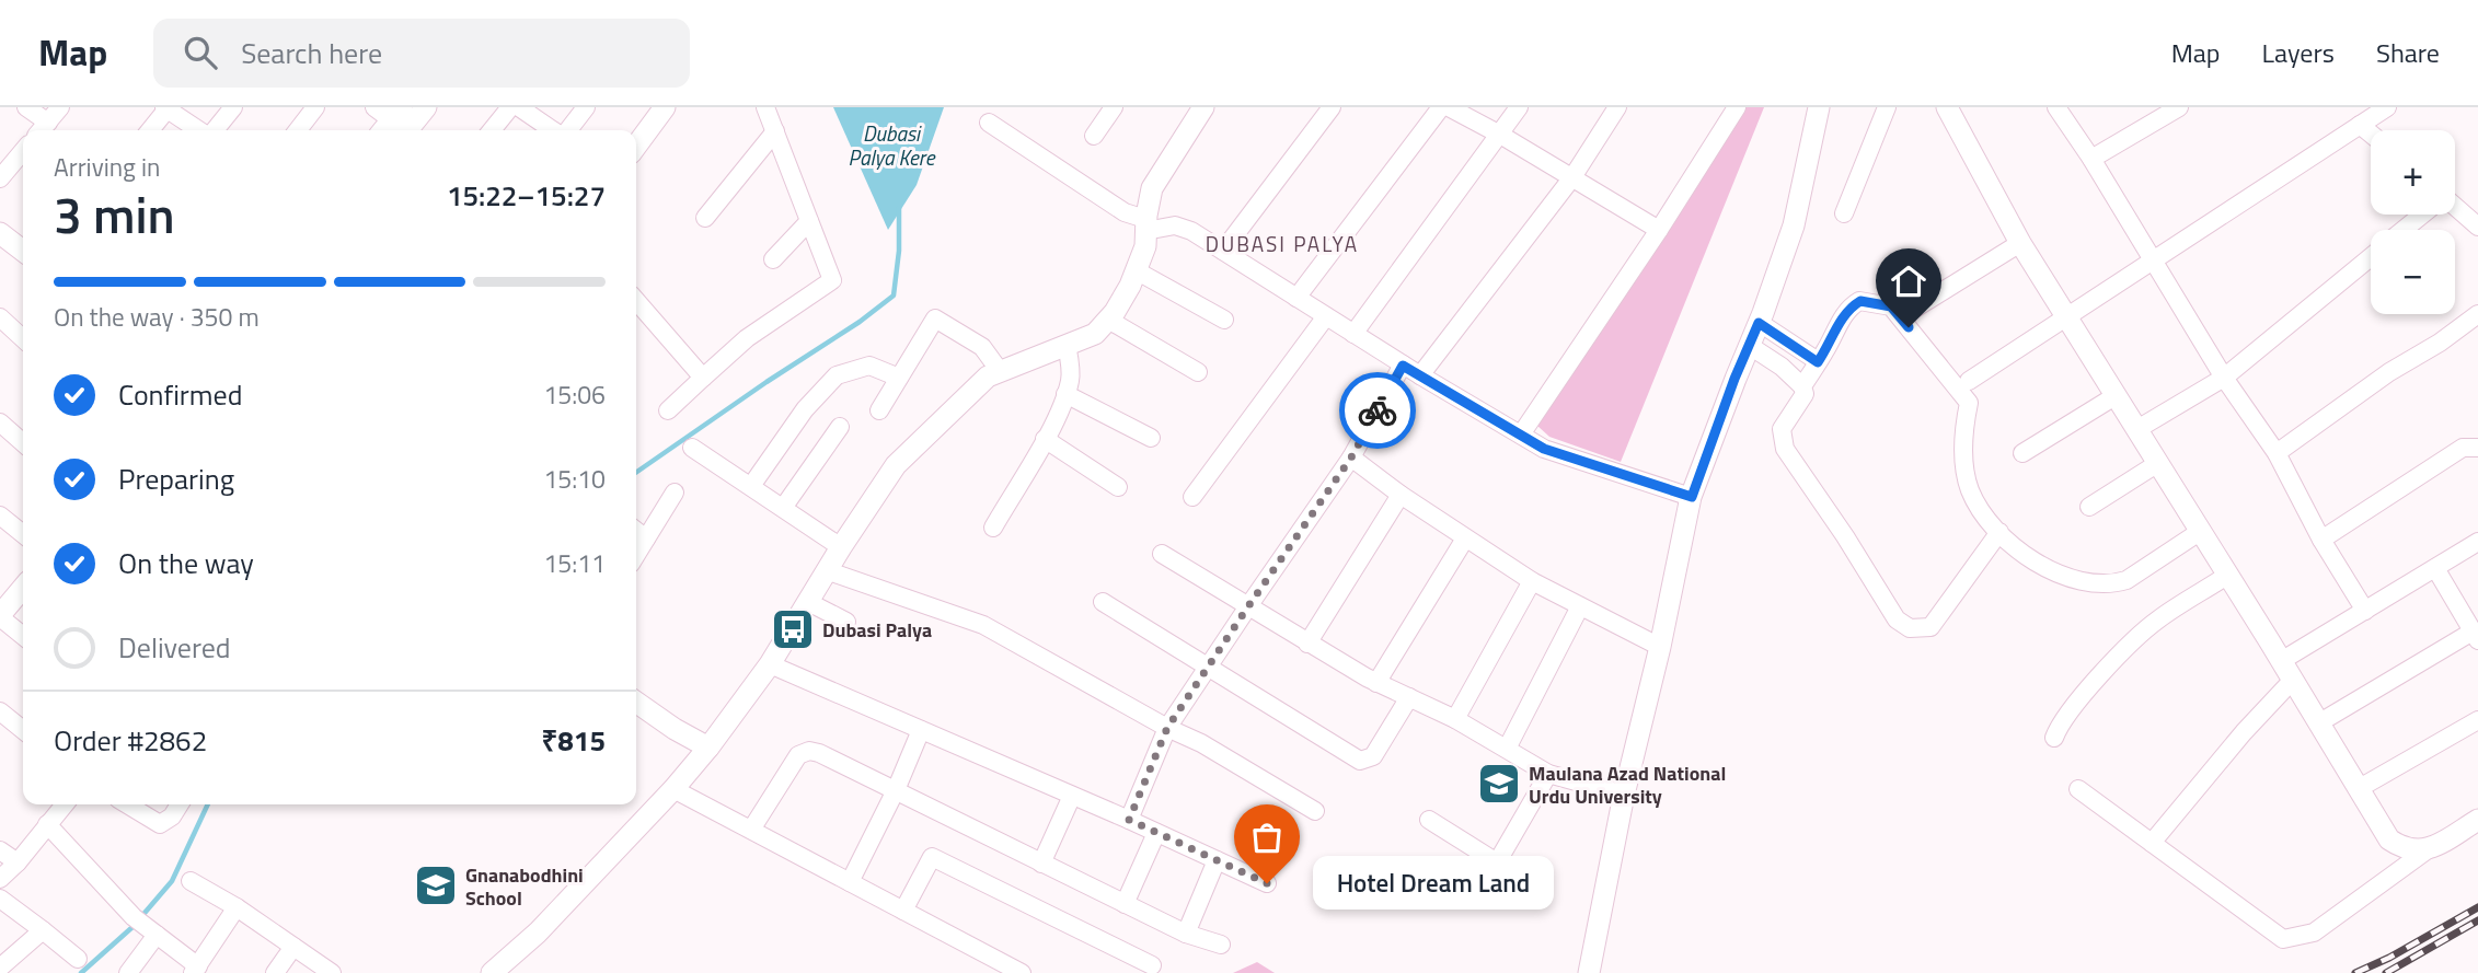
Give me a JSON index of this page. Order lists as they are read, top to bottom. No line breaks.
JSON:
{"districts":["DUBASI PALYA"],"water":["Dubasi Palya Kere"],"places":{"bus stop":["Dubasi Palya"],"school or university":["Maulana Azad National Urdu University","Gnanabodhini School"],"other":["Hotel Dream Land"]},"page":{"header":"Map","search":"Search here","nav":["Map","Layers","Share"],"map_buttons":["+","−"],"heading":["3 min","Arriving in","15:22–15:27"],"panel":["Order #2862","₹815"],"bar":"On the way · 350 m","list":[["Confirmed","15:06"],["Preparing","15:10"],["On the way","15:11"],"Delivered"],"bubble":"Hotel Dream Land"}}
